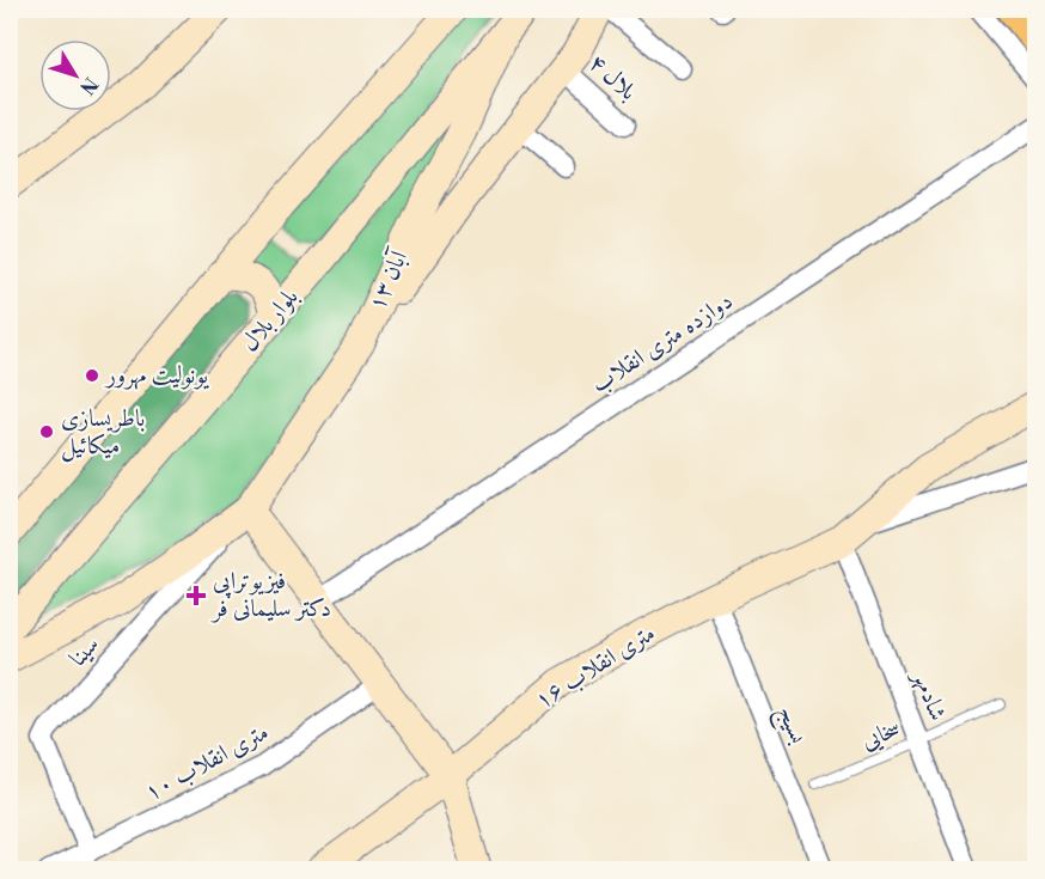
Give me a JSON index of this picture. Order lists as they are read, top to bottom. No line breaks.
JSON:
{"streets":{"street":["بلال ۴","۱۳ آبان","بلوار بلال","دوازده متری انقلاب","سینا","۱۶ متری انقلاب","شادمهر","بسیج","۱۰ متری انقلاب"],"lane":["سخایی"]},"crossings":[["۱۳ آبان","بلوار بلال"],["۱۳ آبان","سینا"],["سینا","۱۰ متری انقلاب"],["۱۶ متری انقلاب","شادمهر"],["۱۶ متری انقلاب","بسیج"],["شادمهر","سخایی"]],"places":{"other":["یونولیت مهرور","باطریسازی میکائیل"],"health":["فیزیوتراپی دکتر سلیمانی فر"]},"north":"bottom right"}
